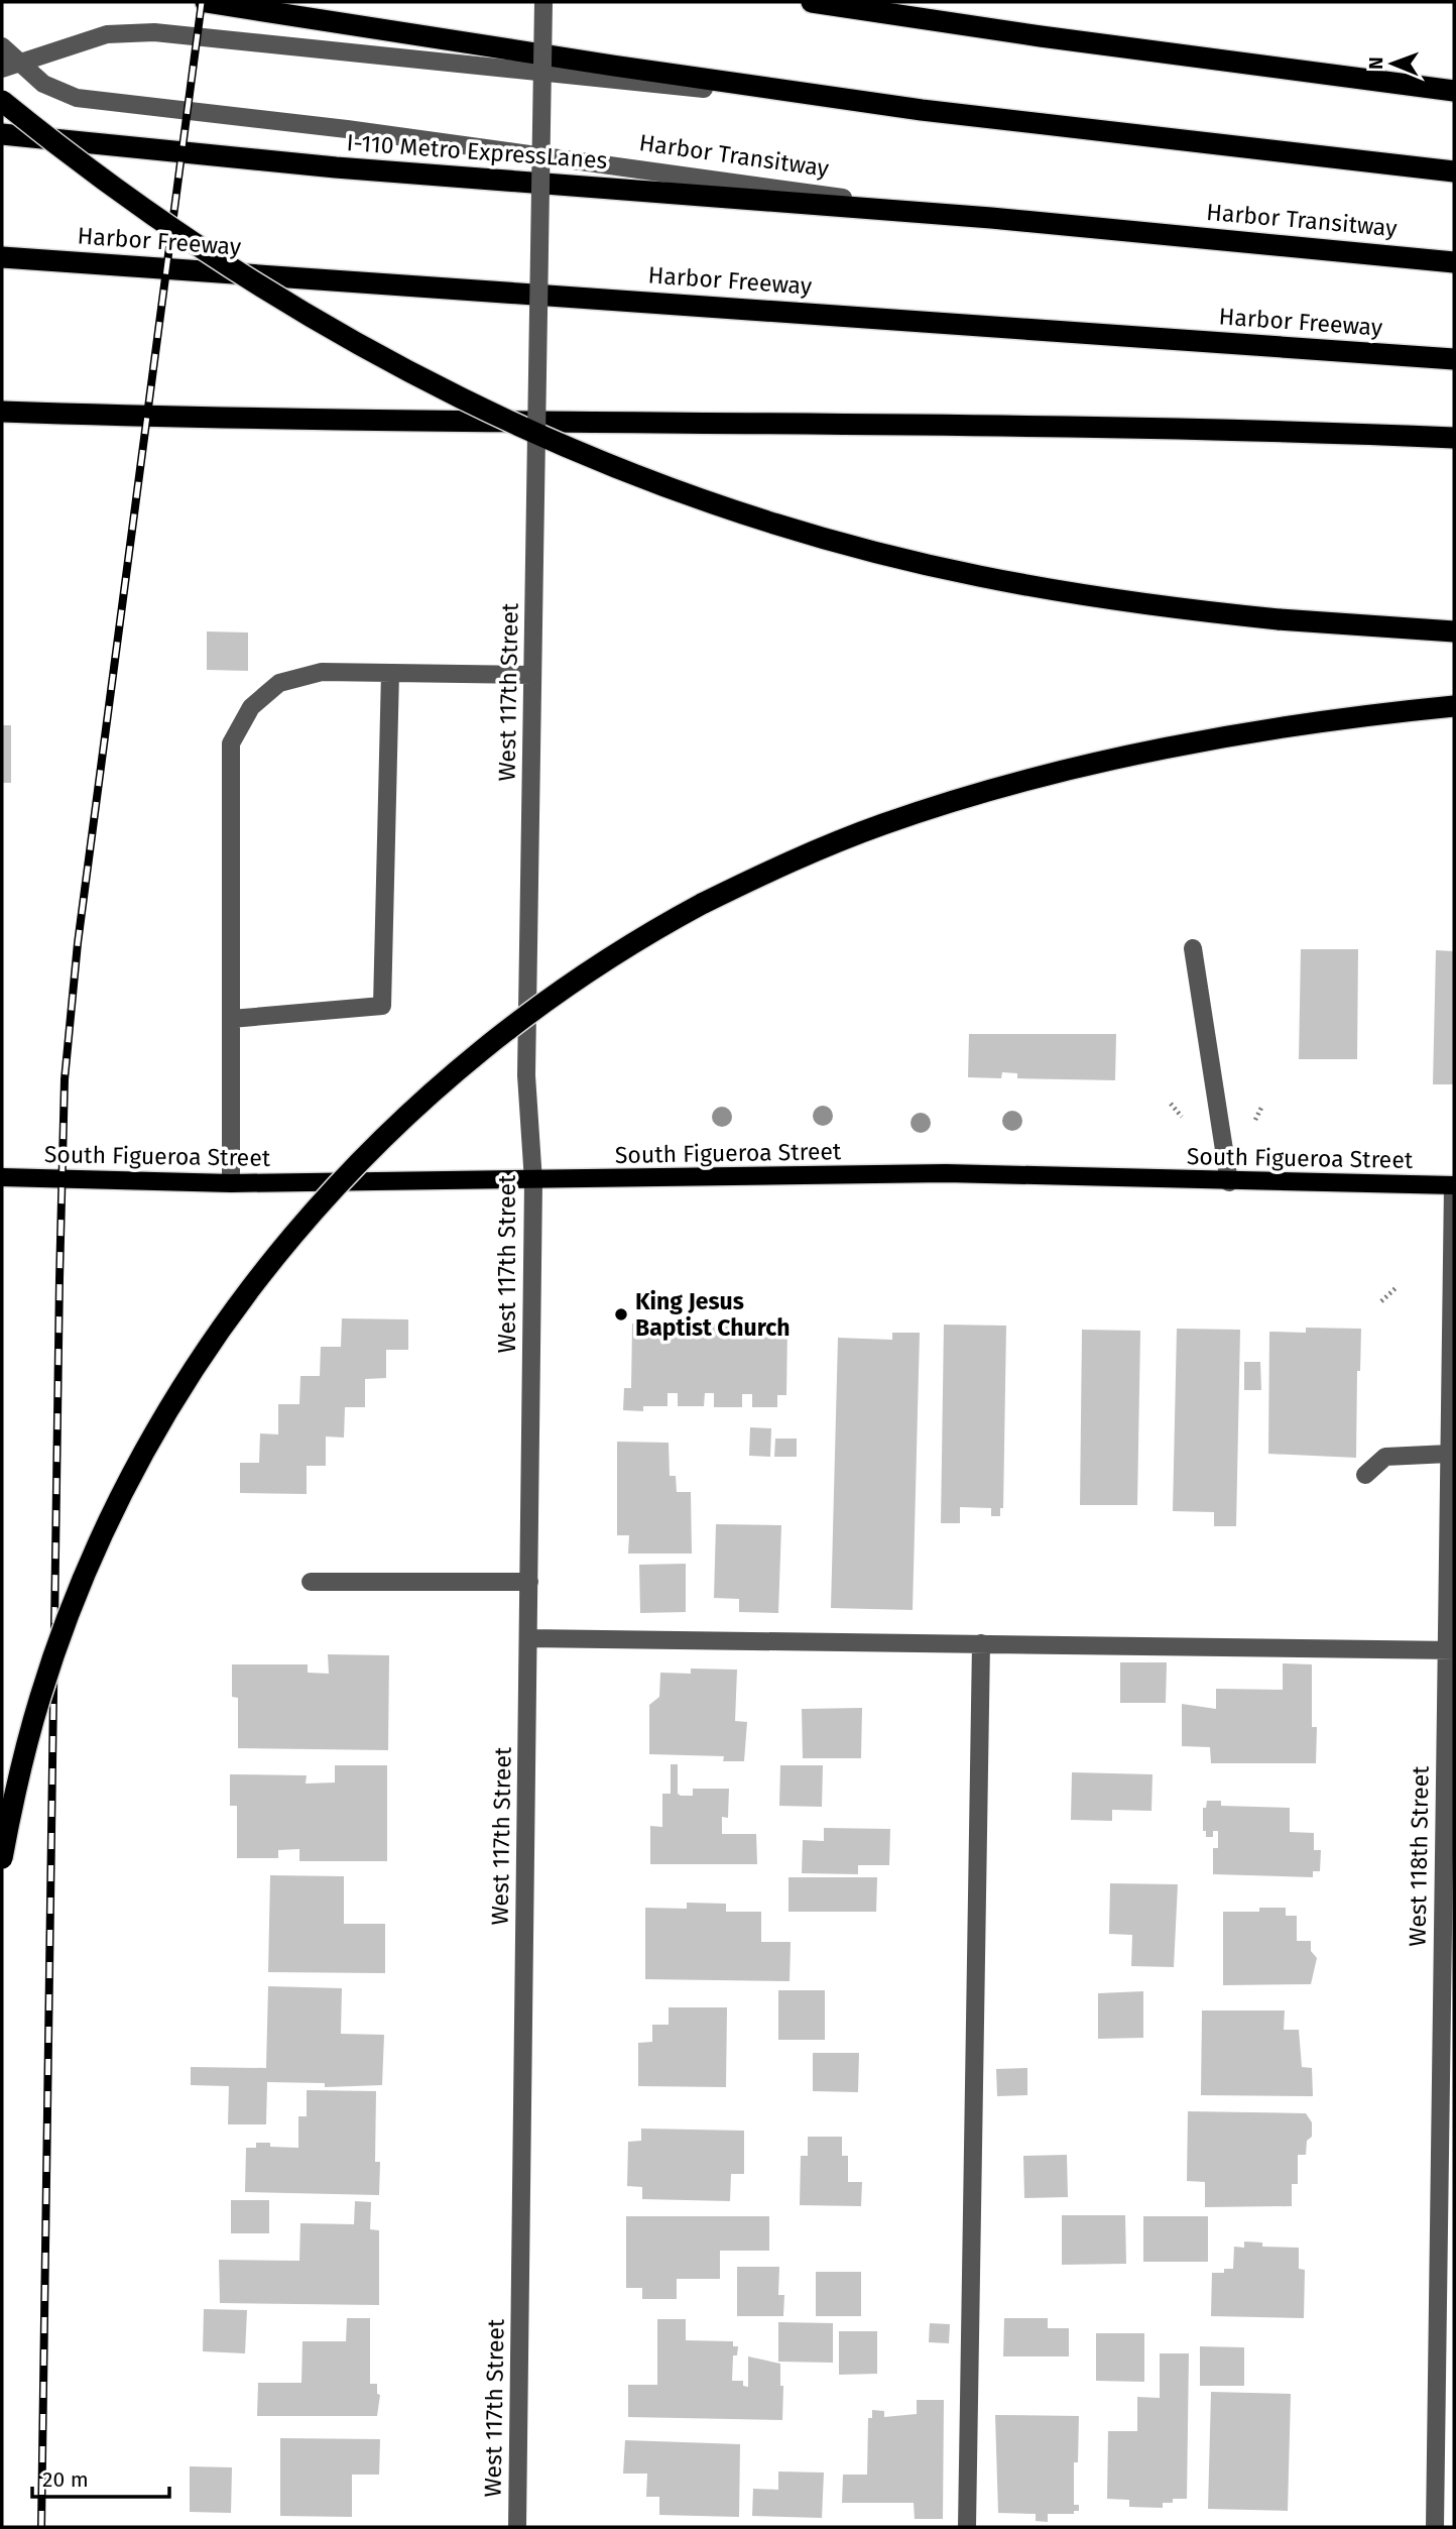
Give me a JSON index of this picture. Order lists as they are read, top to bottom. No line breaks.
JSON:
{"streets":{"highway":["I-110 Metro ExpressLanes","Harbor Transitway","Harbor Freeway"],"main road":["South Figueroa Street"],"street":["West 117th Street","West 118th Street"]},"crossings":[["I-110 Metro ExpressLanes","Harbor Transitway"],["West 117th Street","South Figueroa Street"],["South Figueroa Street","West 118th Street"]],"places":["King Jesus Baptist Church"],"scale_bar":"20 m","north":"left"}
